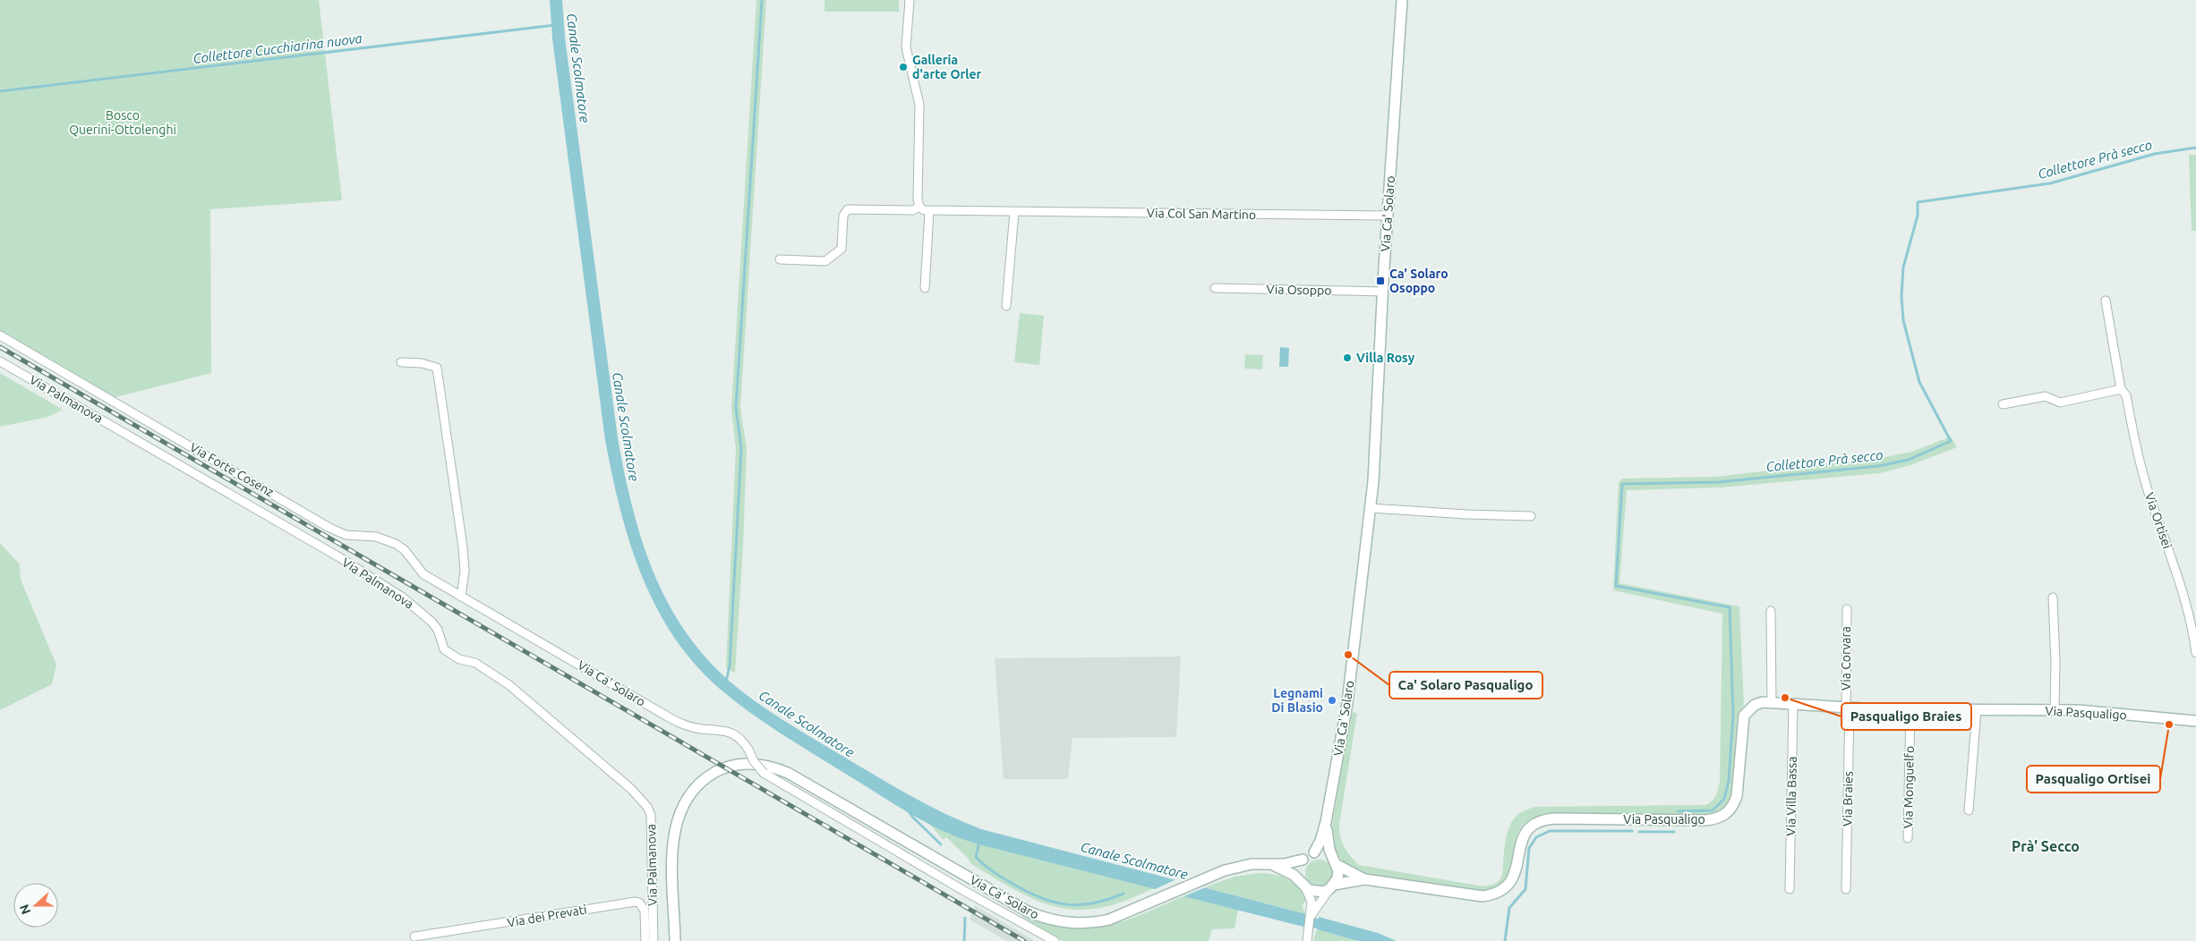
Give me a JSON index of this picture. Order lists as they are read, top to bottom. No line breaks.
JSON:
{"streets":{"street":["Via Col San Martino","Via Ca' Solaro","Via Osoppo","Via Palmanova","Via Forte Cosenz","Via Ortisei","Via Corvara","Via Pasqualigo","Via Monguelfo","Via Villa Bassa","Via Braies","Via dei Prevati"]},"crossings":[["Via Col San Martino","Via Ca' Solaro"],["Via Ca' Solaro","Via Osoppo"],["Via Ca' Solaro","Via Forte Cosenz"],["Via Ca' Solaro","Via Pasqualigo"],["Via Corvara","Via Pasqualigo"],["Via Corvara","Via Braies"],["Via Pasqualigo","Via Monguelfo"],["Via Pasqualigo","Via Villa Bassa"],["Via Pasqualigo","Via Braies"]],"districts":["Prà' Secco"],"water":["Collettore Cucchiarina nuova","Canale Scolmatore","Collettore Prà secco"],"parks":["Bosco Querini-Ottolenghi"],"places":{"other":["Galleria d'arte Orler","Villa Rosy","Ca' Solaro Pasqualigo","Pasqualigo Braies","Legnami Di Blasio","Pasqualigo Ortisei"],"transit":["Ca' Solaro Osoppo"]},"north":"left"}
